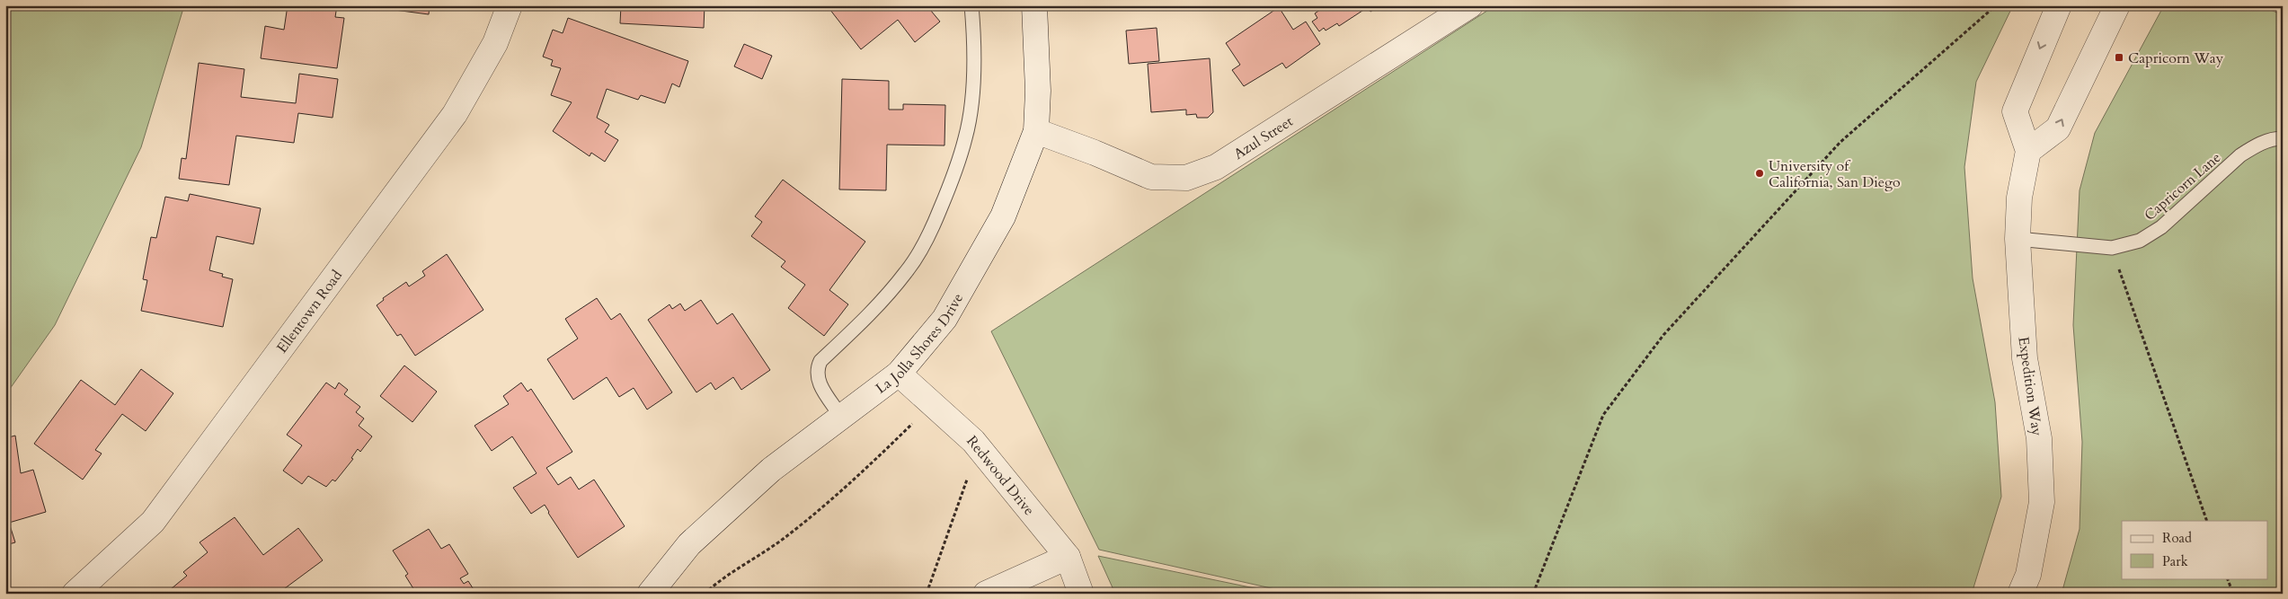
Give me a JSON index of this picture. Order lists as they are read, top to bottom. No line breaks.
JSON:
{"streets":{"street":["Azul Street","Ellentown Road","La Jolla Shores Drive","Expedition Way","Redwood Drive"],"lane":["Capricorn Lane"]},"crossings":[["Azul Street","La Jolla Shores Drive"],["Capricorn Lane","Expedition Way"],["La Jolla Shores Drive","Redwood Drive"]],"places":{"transit":["Capricorn Way"],"other":["University of California, San Diego"]},"legend":["Road","Park"]}
